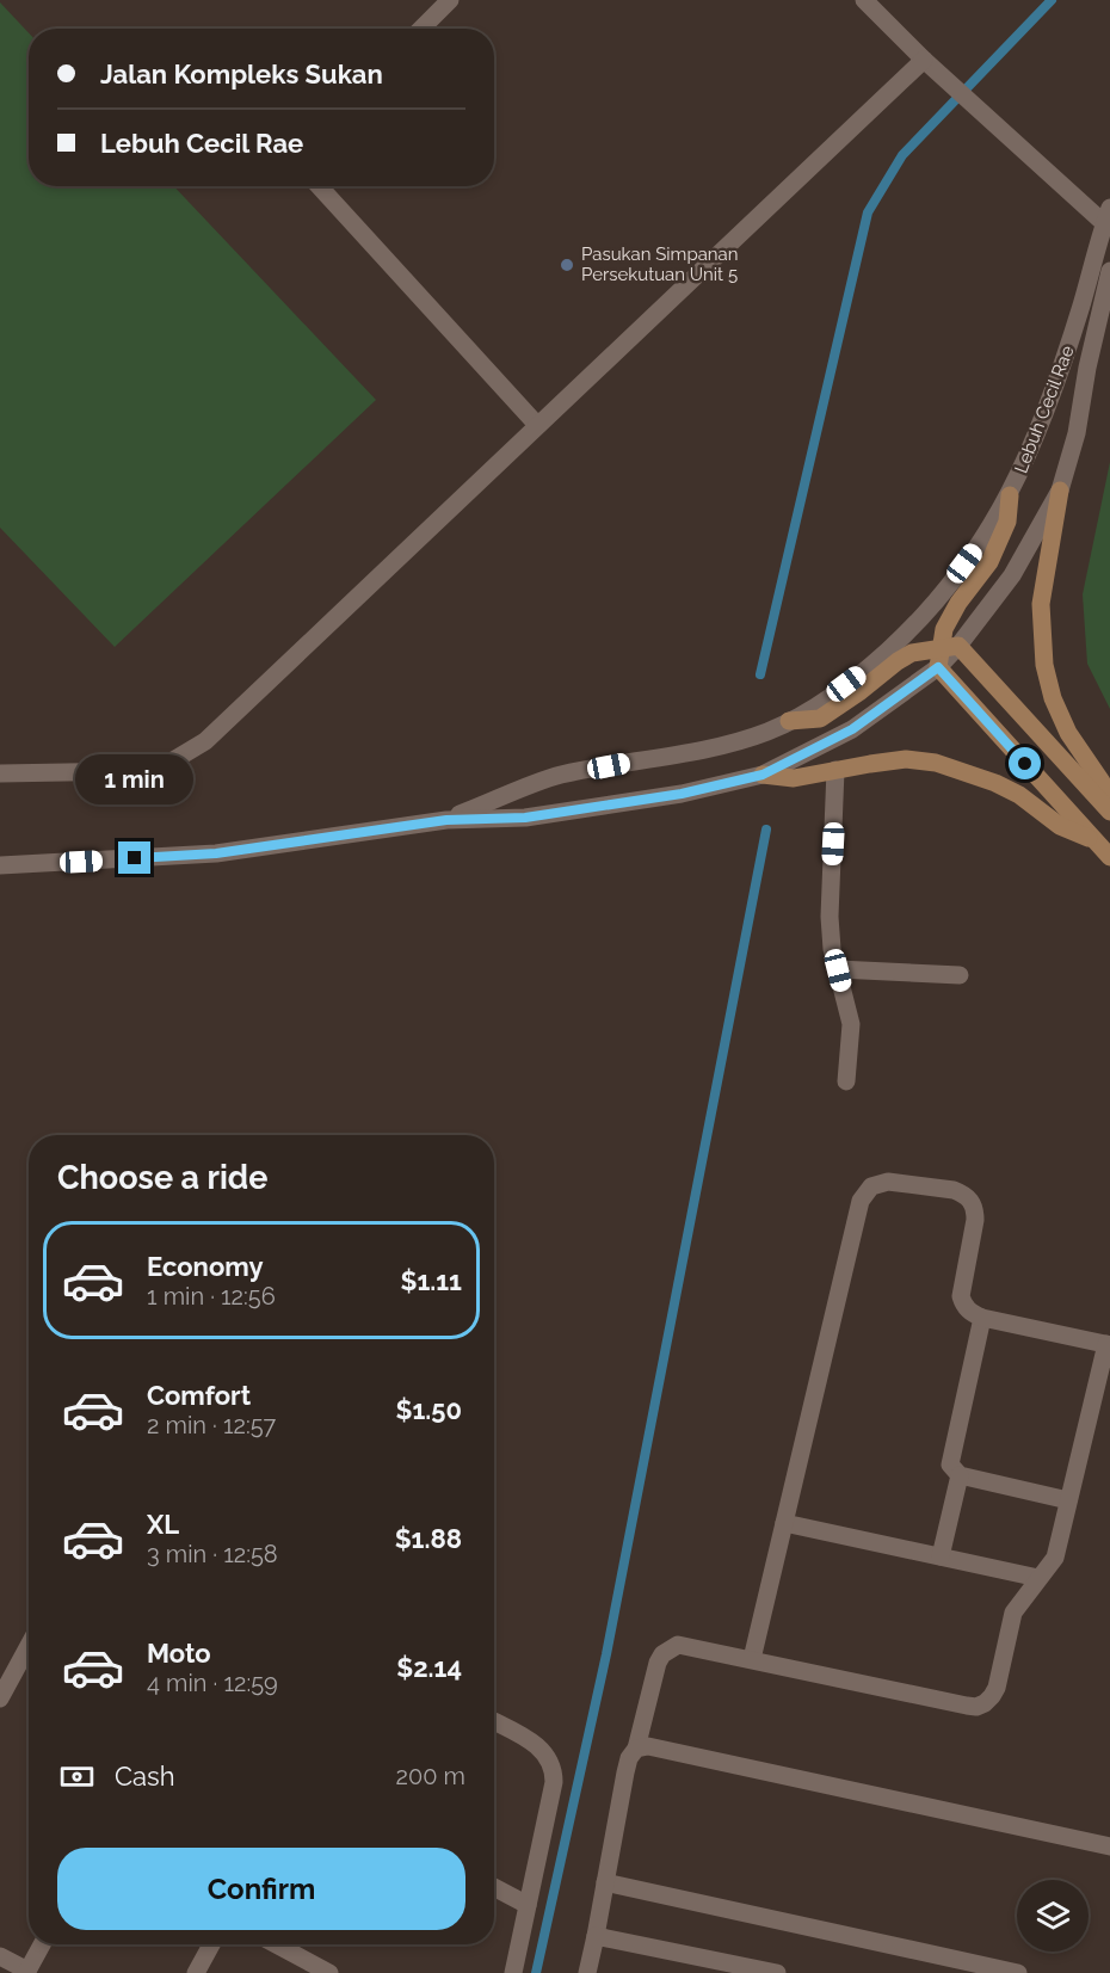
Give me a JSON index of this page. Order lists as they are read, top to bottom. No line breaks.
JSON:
{"streets":{"street":["Lebuh Cecil Rae"]},"places":["Pasukan Simpanan Persekutuan Unit 5"],"page":{"banner":["Jalan Kompleks Sukan","Lebuh Cecil Rae"],"bubble":"1 min","heading":"Choose a ride","list":[{"name":"Economy","note":"1 min · 12:56","value":"$1.11"},{"name":"Comfort","note":"2 min · 12:57","value":"$1.50"},{"name":"XL","note":"3 min · 12:58","value":"$1.88"},{"name":"Moto","note":"4 min · 12:59","value":"$2.14"}],"pay":["Cash","200 m"],"buttons":"Confirm"}}
